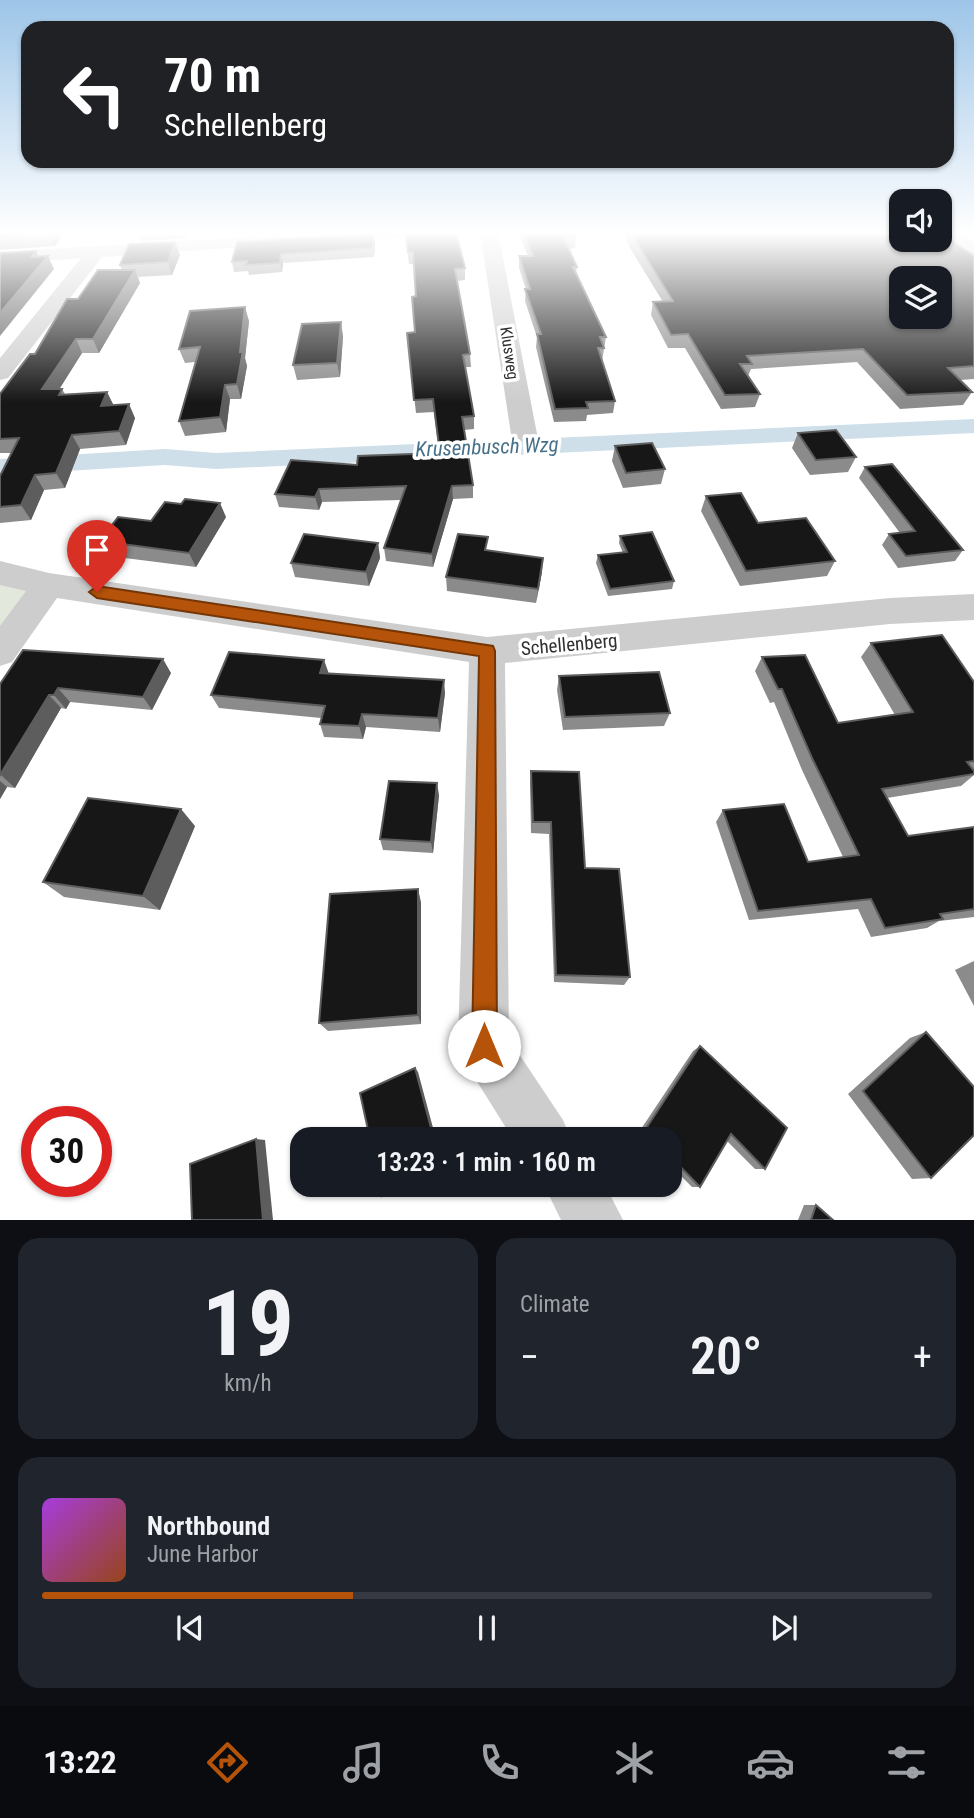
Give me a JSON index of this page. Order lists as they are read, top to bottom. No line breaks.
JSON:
{"streets":{"street":["Klusweg","Schellenberg"]},"water":["Krusenbusch Wzg"],"page":{"turn":["70 m","Schellenberg"],"limit":"30","trip":"13:23 · 1 min · 160 m","tile":[["19","km/h"],"Climate"],"heat":["−","20°","+"],"song":["Northbound","June Harbor"],"tabs":"13:22"}}
